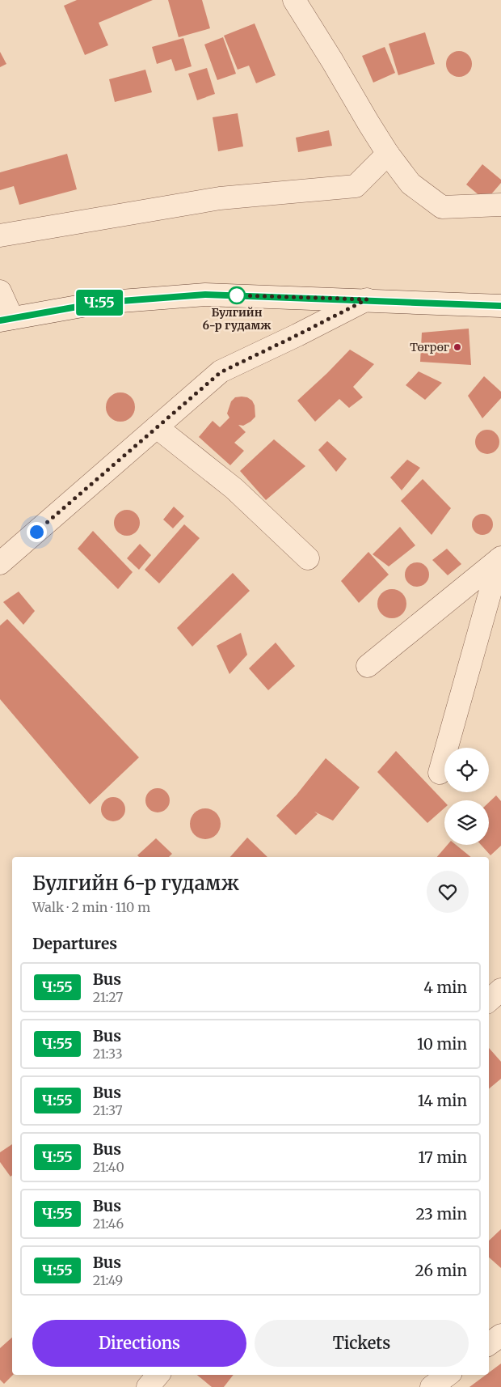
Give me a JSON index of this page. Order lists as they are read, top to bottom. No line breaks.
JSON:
{"places":["Булгийн 6-р гудамж","Төгрөг"],"lines":["bus line Ч:55"],"page":{"on_map":"Ч:55","heading":[["Булгийн 6-р гудамж","Walk · 2 min · 110 m"],"Departures"],"list":[{"mark":"Ч:55","name":"Bus","note":"21:27","value":"4 min"},{"mark":"Ч:55","name":"Bus","note":"21:33","value":"10 min"},{"mark":"Ч:55","name":"Bus","note":"21:37","value":"14 min"},{"mark":"Ч:55","name":"Bus","note":"21:40","value":"17 min"},{"mark":"Ч:55","name":"Bus","note":"21:46","value":"23 min"},{"mark":"Ч:55","name":"Bus","note":"21:49","value":"26 min"}],"buttons":["Directions","Tickets"]}}
